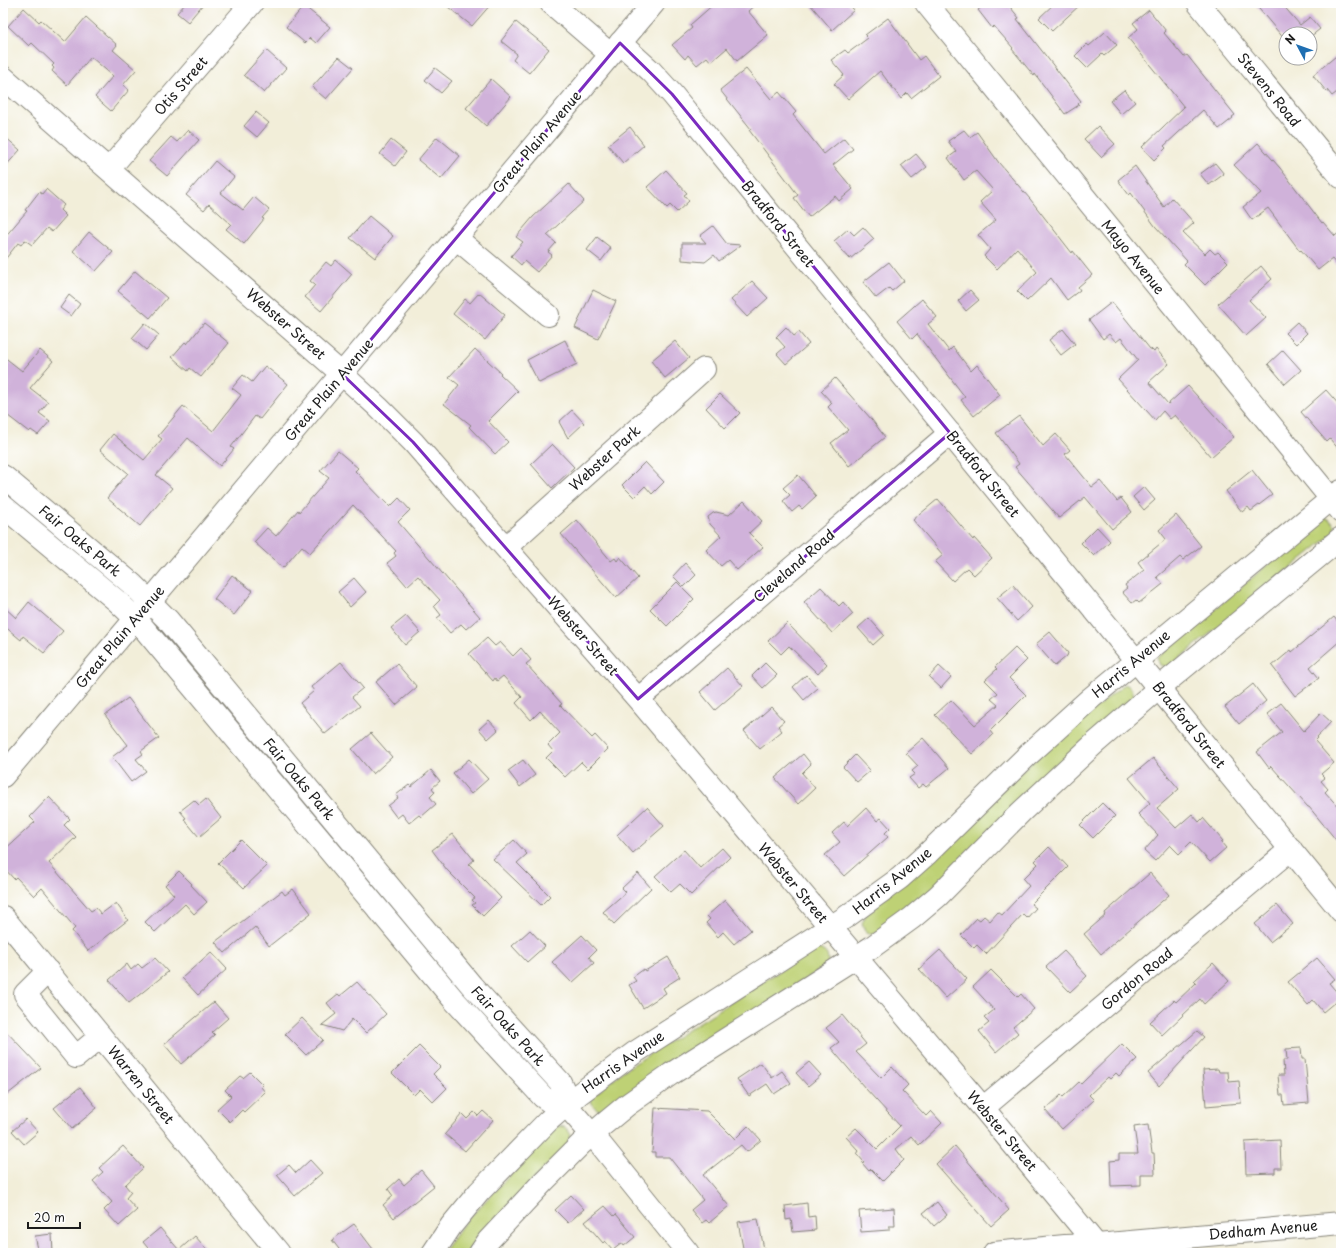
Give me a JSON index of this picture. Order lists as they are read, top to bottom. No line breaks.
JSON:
{"streets":{"street":["Otis Street","Stevens Road","Great Plain Avenue","Bradford Street","Mayo Avenue","Webster Street","Webster Park","Fair Oaks Park","Cleveland Road","Harris Avenue","Gordon Road","Warren Street","Dedham Avenue"]},"crossings":[["Otis Street","Webster Street"],["Great Plain Avenue","Bradford Street"],["Great Plain Avenue","Webster Street"],["Great Plain Avenue","Fair Oaks Park"],["Bradford Street","Cleveland Road"],["Bradford Street","Harris Avenue"],["Bradford Street","Gordon Road"],["Mayo Avenue","Harris Avenue"],["Webster Street","Webster Park"],["Webster Street","Cleveland Road"],["Webster Street","Harris Avenue"],["Webster Street","Gordon Road"],["Webster Street","Dedham Avenue"],["Fair Oaks Park","Harris Avenue"]],"scale_bar":"20 m","north":"top left"}
